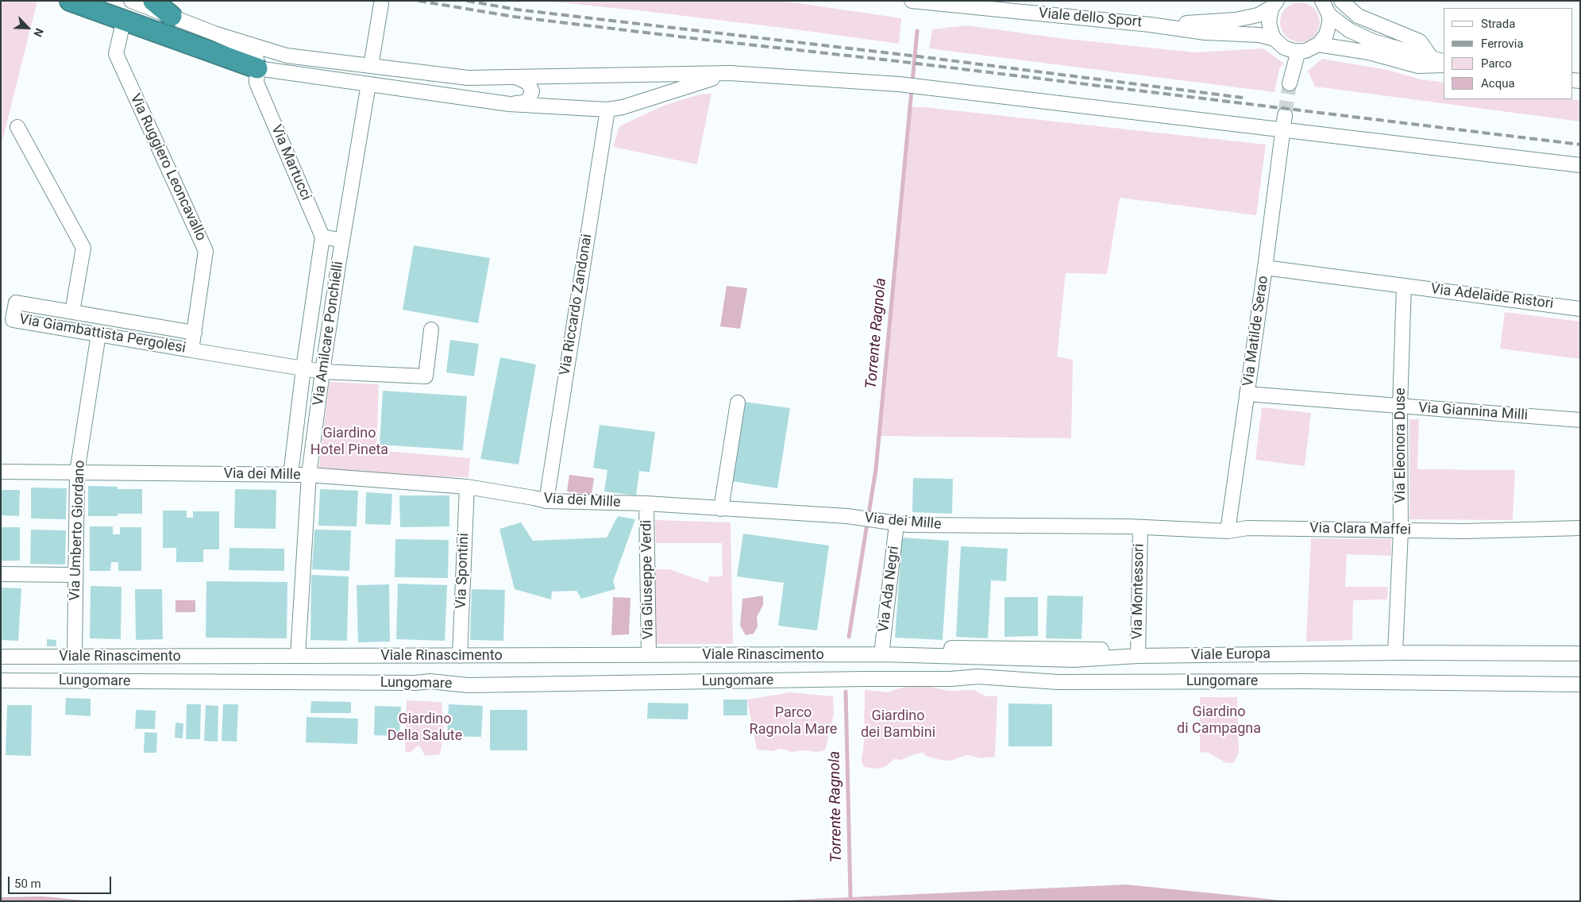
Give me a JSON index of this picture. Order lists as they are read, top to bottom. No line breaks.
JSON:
{"streets":{"street":["Viale dello Sport","Via Martucci","Via Ruggiero Leoncavallo","Via Adelaide Ristori","Via Riccardo Zandonai","Via Matilde Serao","Via Amilcare Ponchielli","Via Giambattista Pergolesi","Via Giannina Milli","Via Eleonora Duse","Via dei Mille","Via Clara Maffei","Via Umberto Giordano","Via Spontini","Via Giuseppe Verdi","Via Ada Negri","Via Montessori","Viale Rinascimento","Viale Europa","Lungomare"]},"crossings":[["Via Martucci","Via Amilcare Ponchielli"],["Via Ruggiero Leoncavallo","Via Giambattista Pergolesi"],["Via Adelaide Ristori","Via Matilde Serao"],["Via Adelaide Ristori","Via Eleonora Duse"],["Via Riccardo Zandonai","Via dei Mille"],["Via Matilde Serao","Via Giannina Milli"],["Via Matilde Serao","Via Clara Maffei"],["Via Amilcare Ponchielli","Via Giambattista Pergolesi"],["Via Amilcare Ponchielli","Via dei Mille"],["Via Amilcare Ponchielli","Viale Rinascimento"],["Via Giambattista Pergolesi","Via Umberto Giordano"],["Via Giannina Milli","Via Eleonora Duse"],["Via Eleonora Duse","Via Clara Maffei"],["Via Eleonora Duse","Viale Europa"],["Via dei Mille","Via Clara Maffei"],["Via dei Mille","Via Umberto Giordano"],["Via dei Mille","Via Spontini"],["Via dei Mille","Via Giuseppe Verdi"],["Via dei Mille","Via Ada Negri"],["Via dei Mille","Via Montessori"],["Via Clara Maffei","Via Montessori"],["Via Umberto Giordano","Viale Rinascimento"],["Via Spontini","Viale Rinascimento"],["Via Giuseppe Verdi","Viale Rinascimento"],["Via Ada Negri","Viale Rinascimento"],["Via Ada Negri","Viale Europa"],["Via Montessori","Viale Europa"],["Viale Rinascimento","Viale Europa"]],"water":["Torrente Ragnola"],"parks":["Giardino Hotel Pineta","Giardino di Campagna","Parco Ragnola Mare","Giardino dei Bambini","Giardino Della Salute"],"legend":["Strada","Ferrovia","Parco","Acqua"],"scale_bar":"50 m","north":"bottom right"}
